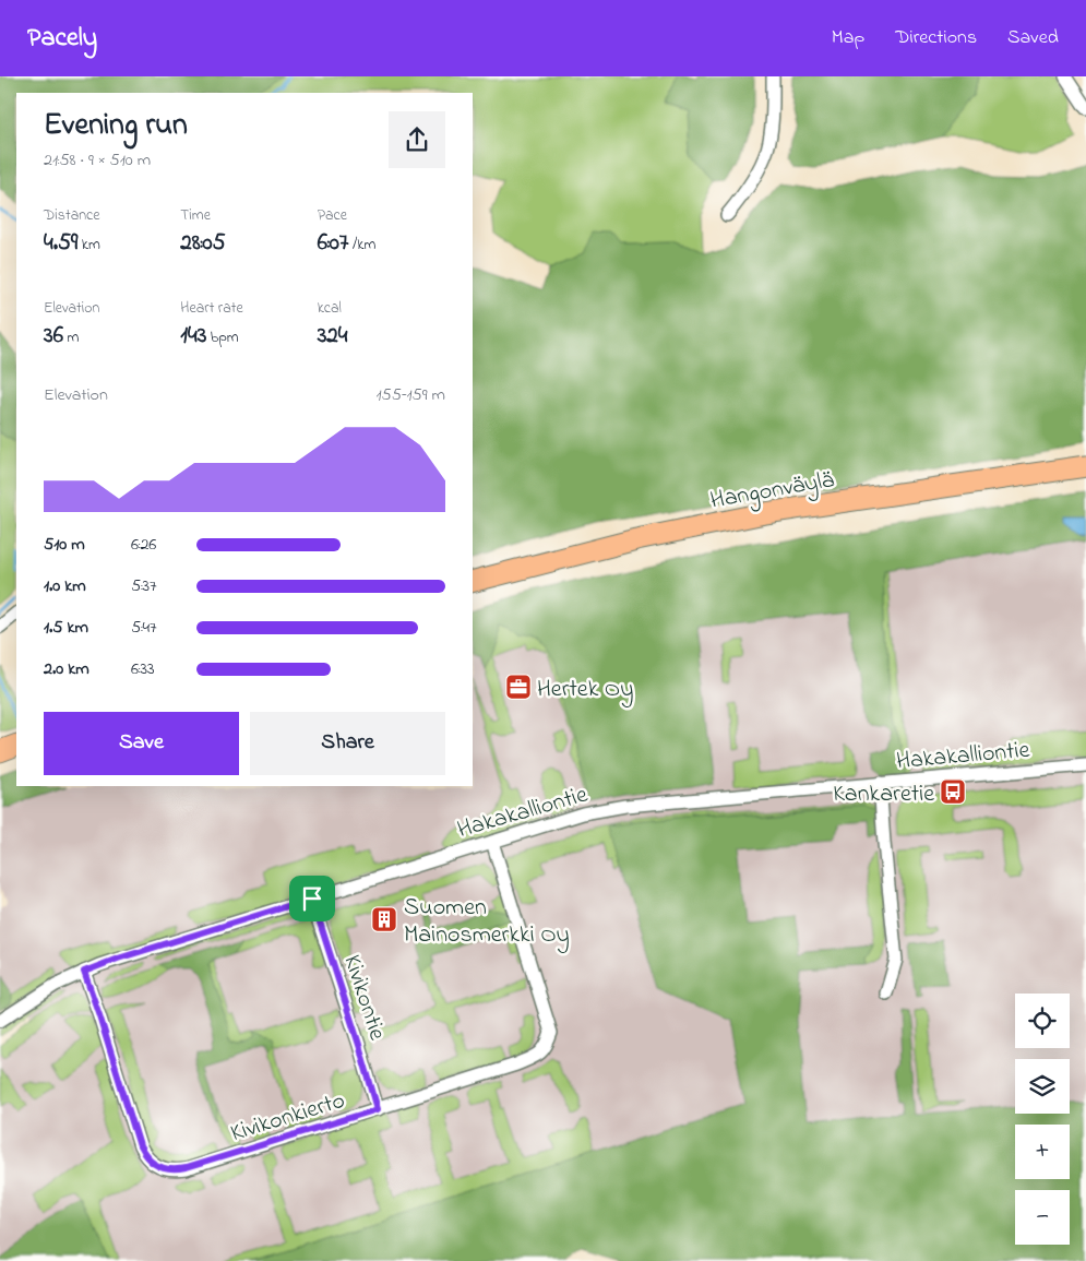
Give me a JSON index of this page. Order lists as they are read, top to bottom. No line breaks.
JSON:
{"streets":{"highway":["Hangonväylä"],"street":["Hakakalliontie","Kivikontie","Kivikonkierto"]},"crossings":[["Hakakalliontie","Kivikontie"],["Hakakalliontie","Kivikonkierto"],["Kivikontie","Kivikonkierto"]],"places":{"office":["Hertek Oy"],"bus stop":["Kankaretie"],"building":["Suomen Mainosmerkki Oy"]},"page":{"header":"Pacely","nav":["Map","Directions","Saved"],"heading":["Evening run","21:58 · 9 × 510 m"],"stats":[["Distance","4.59 km"],["Time","28:05"],["Pace","6:07 /km"],["Elevation","36 m"],["Heart rate","143 bpm"],["kcal","324"]],"chart":["Elevation","155–159 m"],"list":[{"name":"510 m","note":"6:26"},{"name":"1.0 km","note":"5:37"},{"name":"1.5 km","note":"5:47"},{"name":"2.0 km","note":"6:33"}],"buttons":["Save","Share"],"map_buttons":["+","−"]}}
